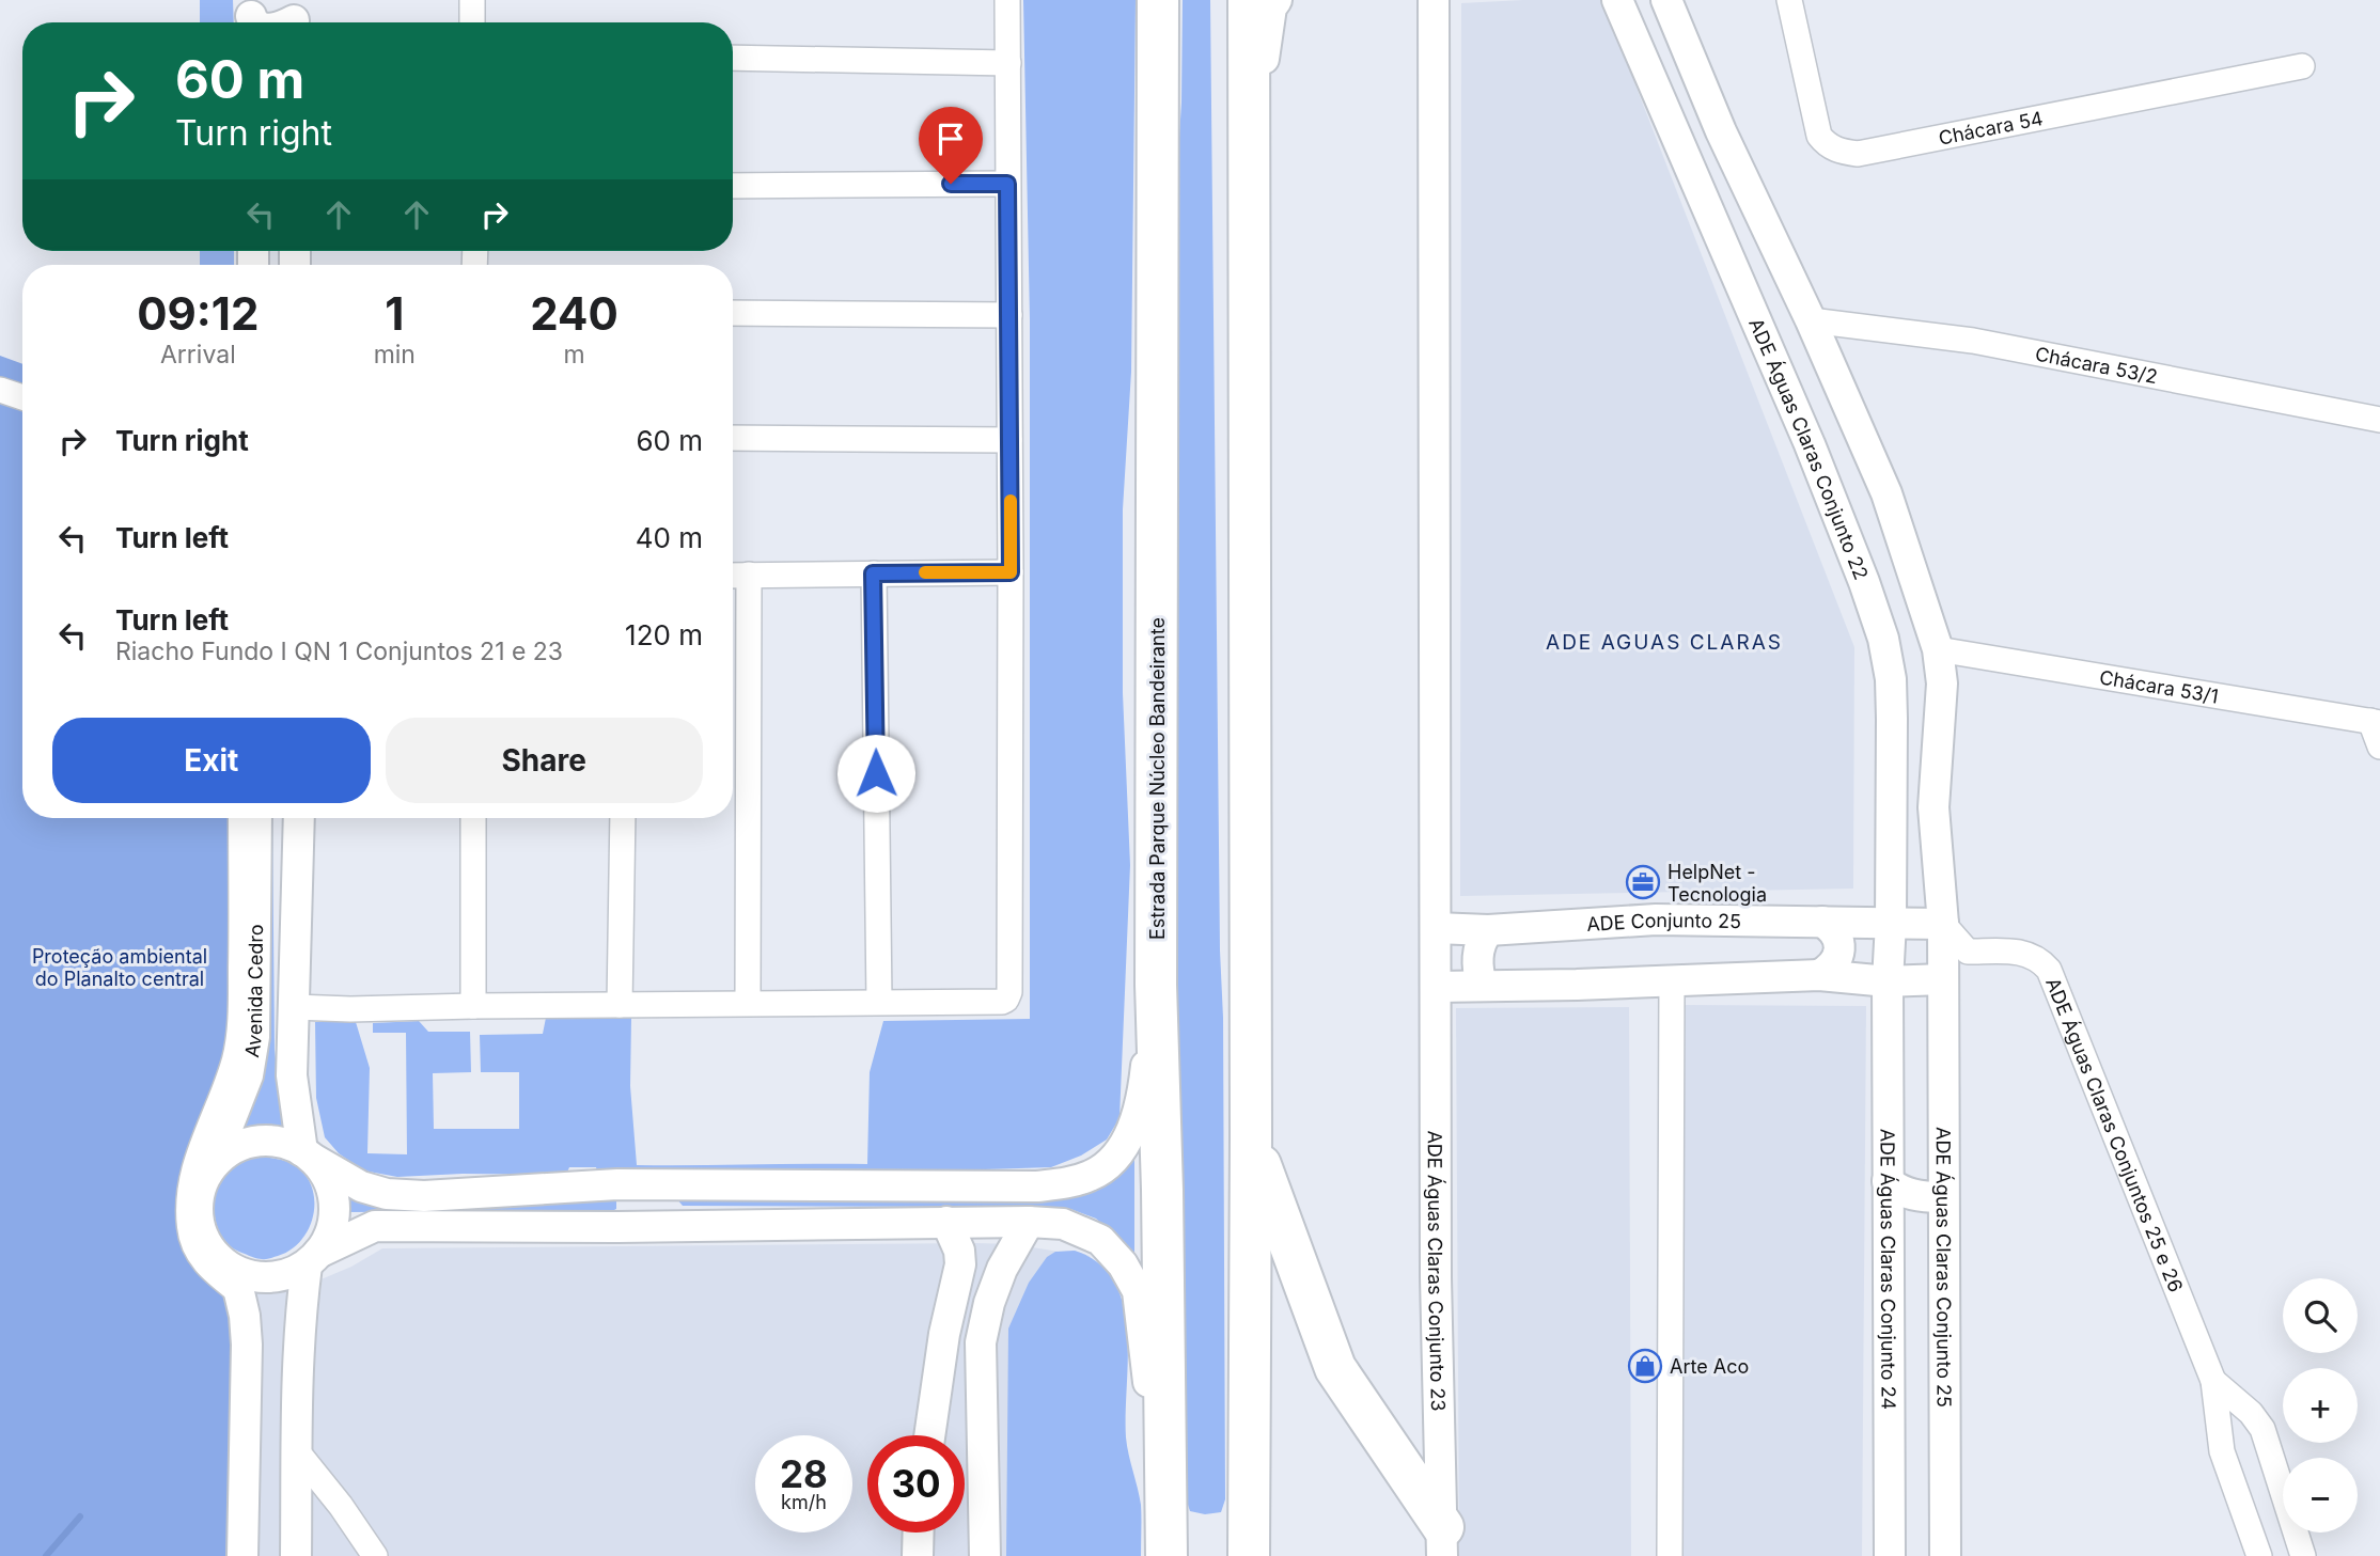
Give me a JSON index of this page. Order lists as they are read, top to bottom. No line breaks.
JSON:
{"streets":{"highway":["Estrada Parque Núcleo Bandeirante"],"street":["Chácara 54","Chácara 53/2","ADE Águas Claras Conjunto 22","Chácara 53/1","ADE Conjunto 25","Avenida Cedro","ADE Águas Claras Conjuntos 25 e 26","ADE Águas Claras Conjunto 25","ADE Águas Claras Conjunto 24","ADE Águas Claras Conjunto 23"]},"crossings":[["Chácara 53/2","ADE Águas Claras Conjunto 25"],["ADE Águas Claras Conjunto 22","ADE Conjunto 25"],["ADE Águas Claras Conjunto 22","ADE Águas Claras Conjunto 24"],["Chácara 53/1","ADE Águas Claras Conjunto 25"],["ADE Conjunto 25","ADE Águas Claras Conjunto 25"],["ADE Conjunto 25","ADE Águas Claras Conjunto 24"],["ADE Conjunto 25","ADE Águas Claras Conjunto 23"]],"districts":["ADE AGUAS CLARAS"],"parks":["Proteção ambiental do Planalto central"],"places":{"office":["HelpNet - Tecnologia"],"shop":["Arte Aco"]},"page":{"turn":["60 m","Turn right"],"eta":["09:12","Arrival","1","min","240","m"],"list":[{"name":"Turn right","value":"60 m"},{"name":"Turn left","value":"40 m"},{"name":"Turn left","note":"Riacho Fundo I QN 1 Conjuntos 21 e 23","value":"120 m"}],"buttons":["Exit","Share"],"map_buttons":["+","−"],"speed":"28 km/h","limit":"30"}}
